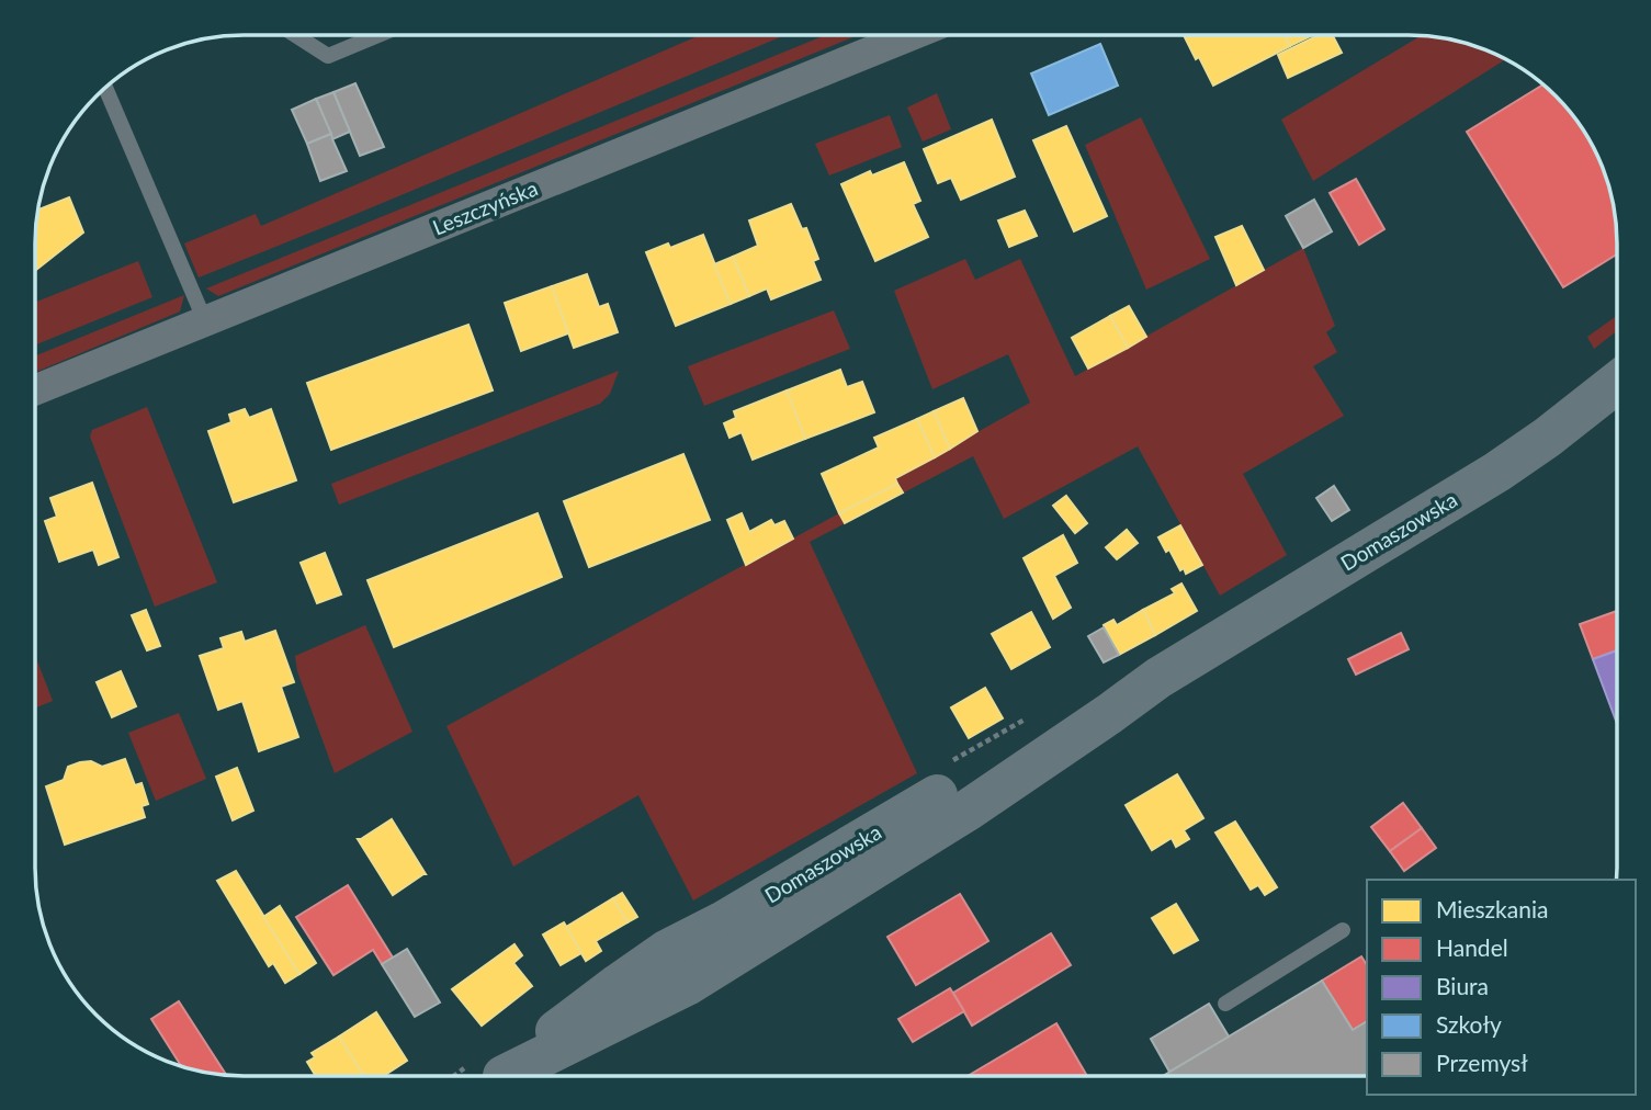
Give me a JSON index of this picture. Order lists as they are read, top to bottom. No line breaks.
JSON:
{"streets":{"street":["Leszczyńska","Domaszowska"]},"legend":["Mieszkania","Handel","Biura","Szkoły","Przemysł"]}
